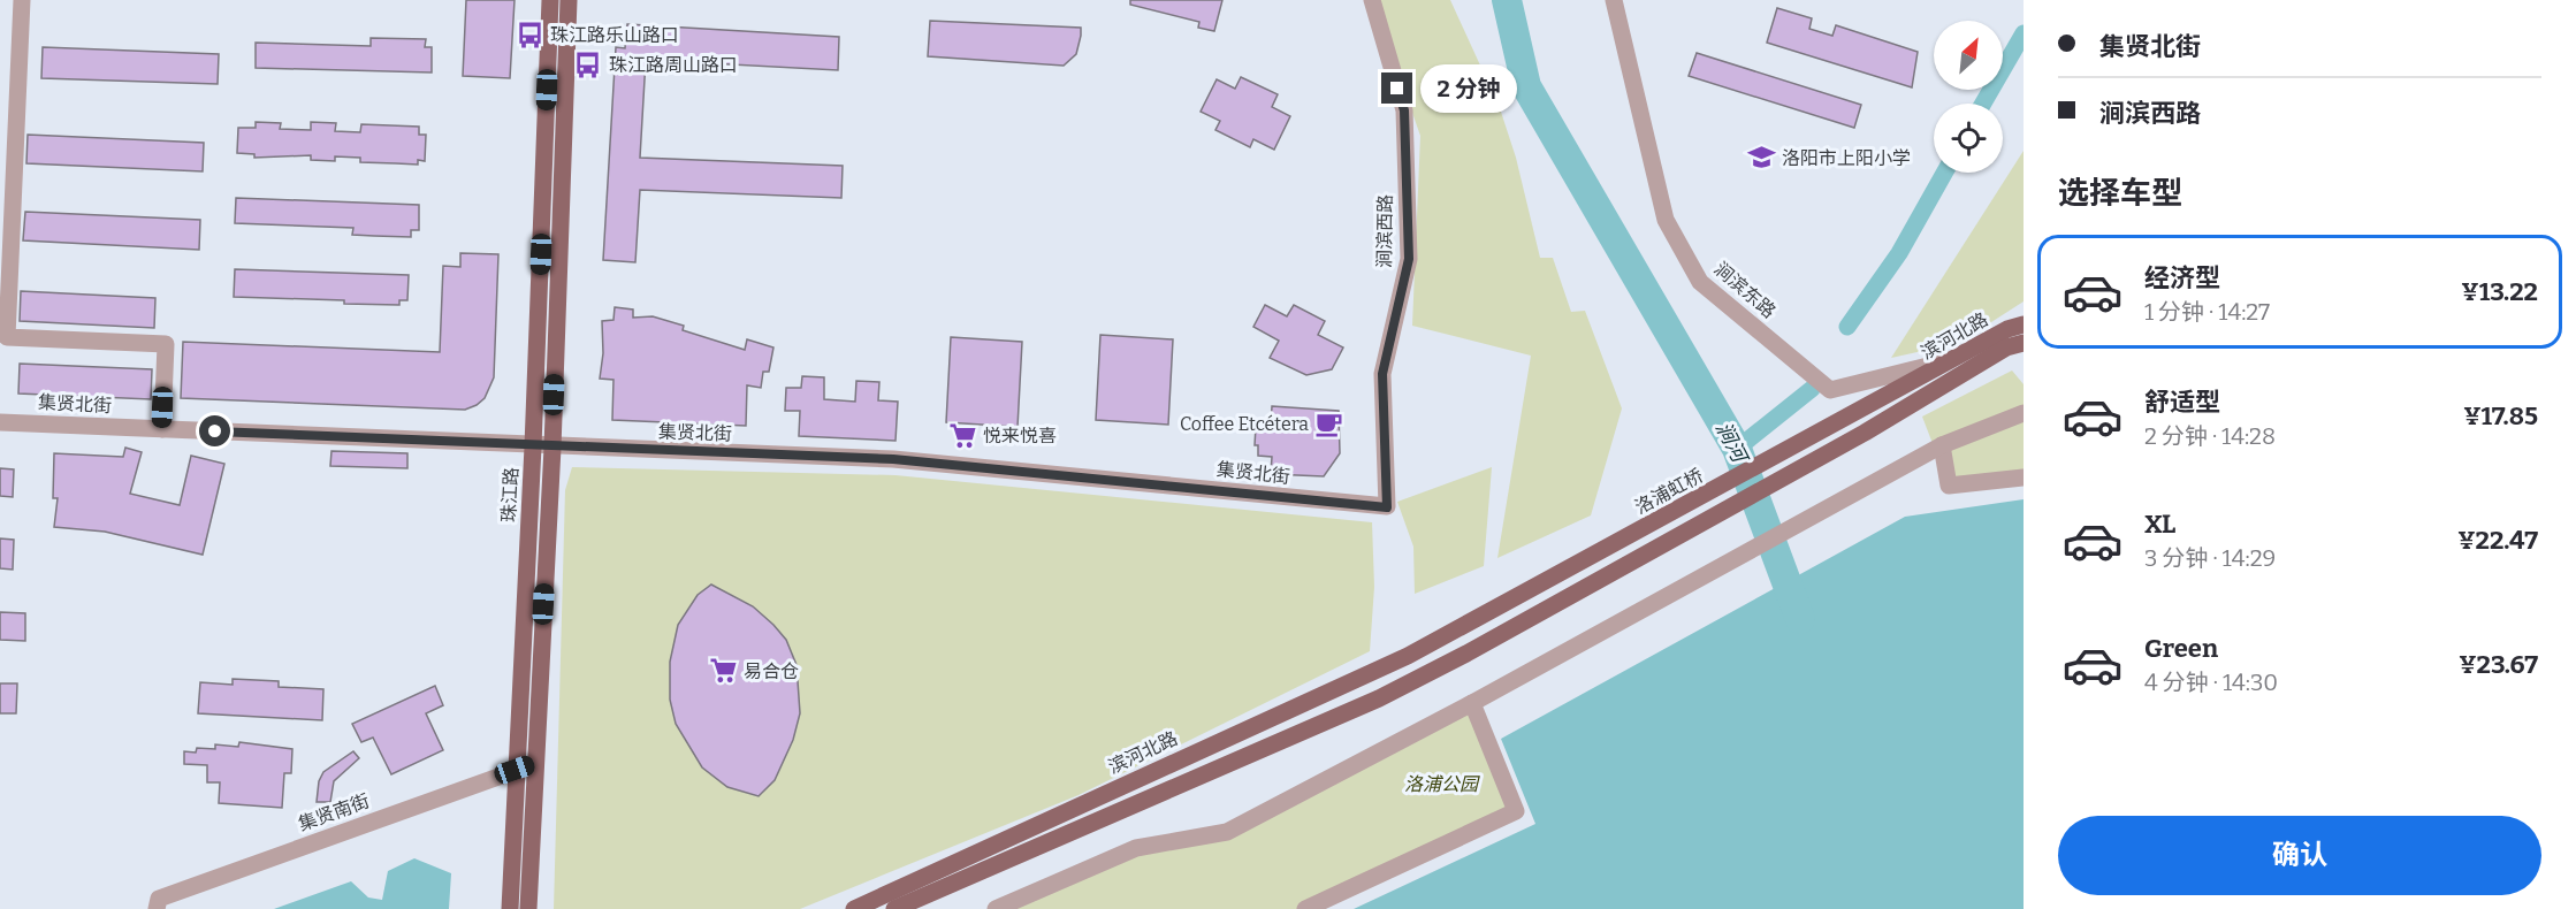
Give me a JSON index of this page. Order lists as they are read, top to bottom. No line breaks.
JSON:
{"streets":{"main road":["滨河北路","洛浦虹桥","珠江路"],"street":["涧滨西路","涧滨东路","集贤北街","集贤南街"]},"crossings":[["涧滨西路","集贤北街"],["涧滨东路","滨河北路"],["滨河北路","洛浦虹桥"],["集贤北街","珠江路"],["珠江路","集贤南街"]],"water":["涧河"],"parks":["洛浦公园"],"places":{"bus stop":["珠江路乐山路口","珠江路周山路口"],"school or university":["洛阳市上阳小学"],"cafe":["Coffee Etcétera"],"supermarket":["悦来悦喜","易合仓"]},"north":"top right","page":{"banner":["集贤北街","涧滨西路"],"bubble":"2 分钟","heading":"选择车型","list":[{"name":"经济型","note":"1 分钟 · 14:27","value":"¥13.22"},{"name":"舒适型","note":"2 分钟 · 14:28","value":"¥17.85"},{"name":"XL","note":"3 分钟 · 14:29","value":"¥22.47"},{"name":"Green","note":"4 分钟 · 14:30","value":"¥23.67"}],"buttons":"确认"}}
